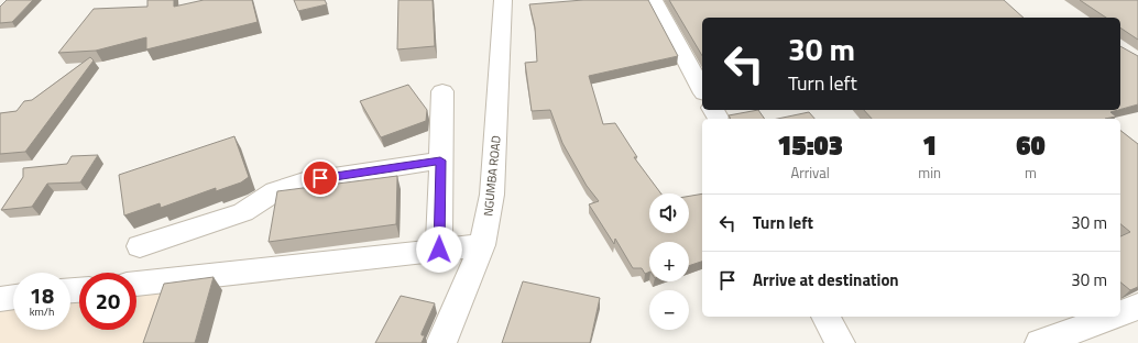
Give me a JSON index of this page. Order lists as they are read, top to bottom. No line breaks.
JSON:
{"streets":{"street":["NGUMBA ROAD"]},"page":{"turn":["30 m","Turn left"],"eta":["15:03","Arrival","1","min","60","m"],"map_buttons":["+","−"],"list":[{"name":"Turn left","value":"30 m"},{"name":"Arrive at destination","value":"30 m"}],"speed":"18 km/h","limit":"20"}}
